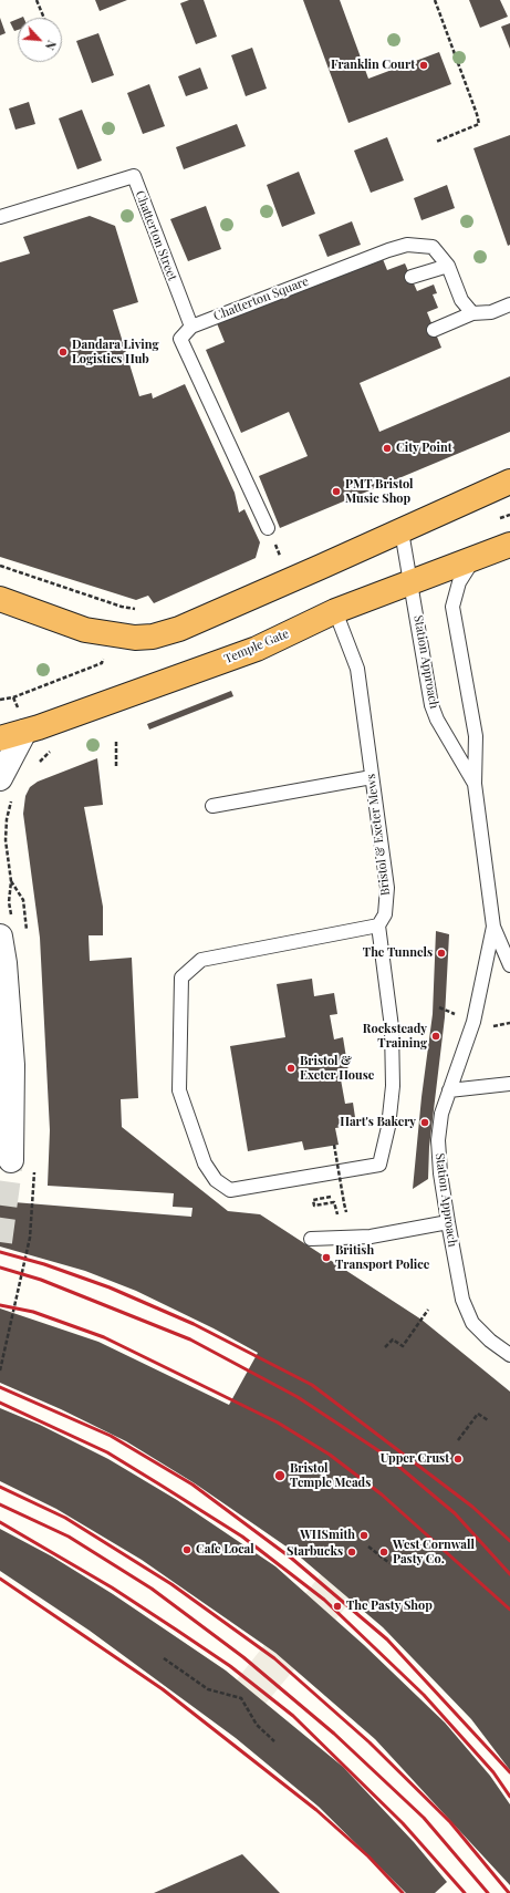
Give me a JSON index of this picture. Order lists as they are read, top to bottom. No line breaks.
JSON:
{"streets":{"highway":["Temple Gate"],"lane":["Chatterton Street","Chatterton Square","Station Approach","Bristol & Exeter Mews"]},"crossings":[["Chatterton Street","Chatterton Square"],["Temple Gate","Station Approach"],["Temple Gate","Bristol & Exeter Mews"]],"places":["Franklin Court","Dandara Living Logistics Hub","City Point","PMT Bristol Music Shop","The Tunnels","Rocksteady Training","Bristol & Exeter House","Hart's Bakery","British Transport Police","Upper Crust","Bristol Temple Meads","WHSmith","Cafe Local","Starbucks","West Cornwall Pasty Co.","The Pasty Shop"],"north":"bottom right"}
